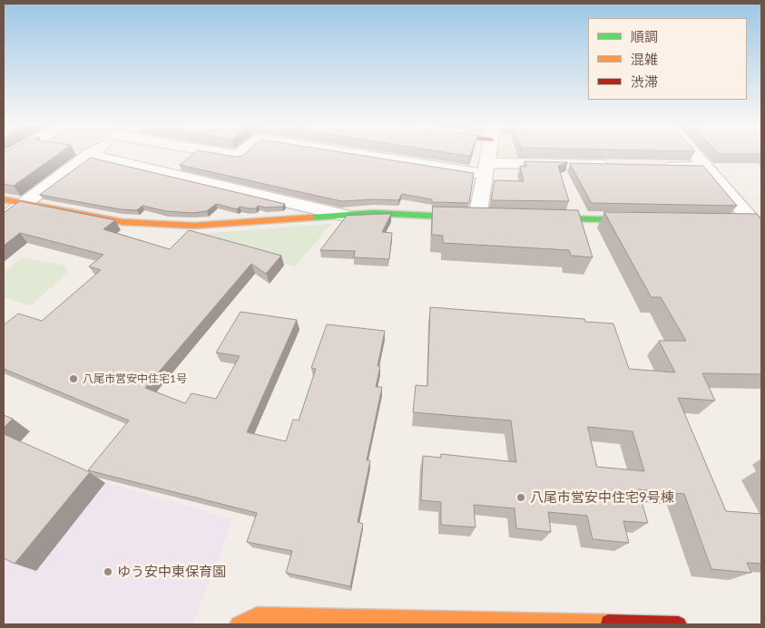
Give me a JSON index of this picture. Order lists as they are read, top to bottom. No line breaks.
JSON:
{"places":["八尾市営安中住宅1号","八尾市営安中住宅9号棟","ゆう安中東保育園"],"legend":["順調","混雑","渋滞"]}
